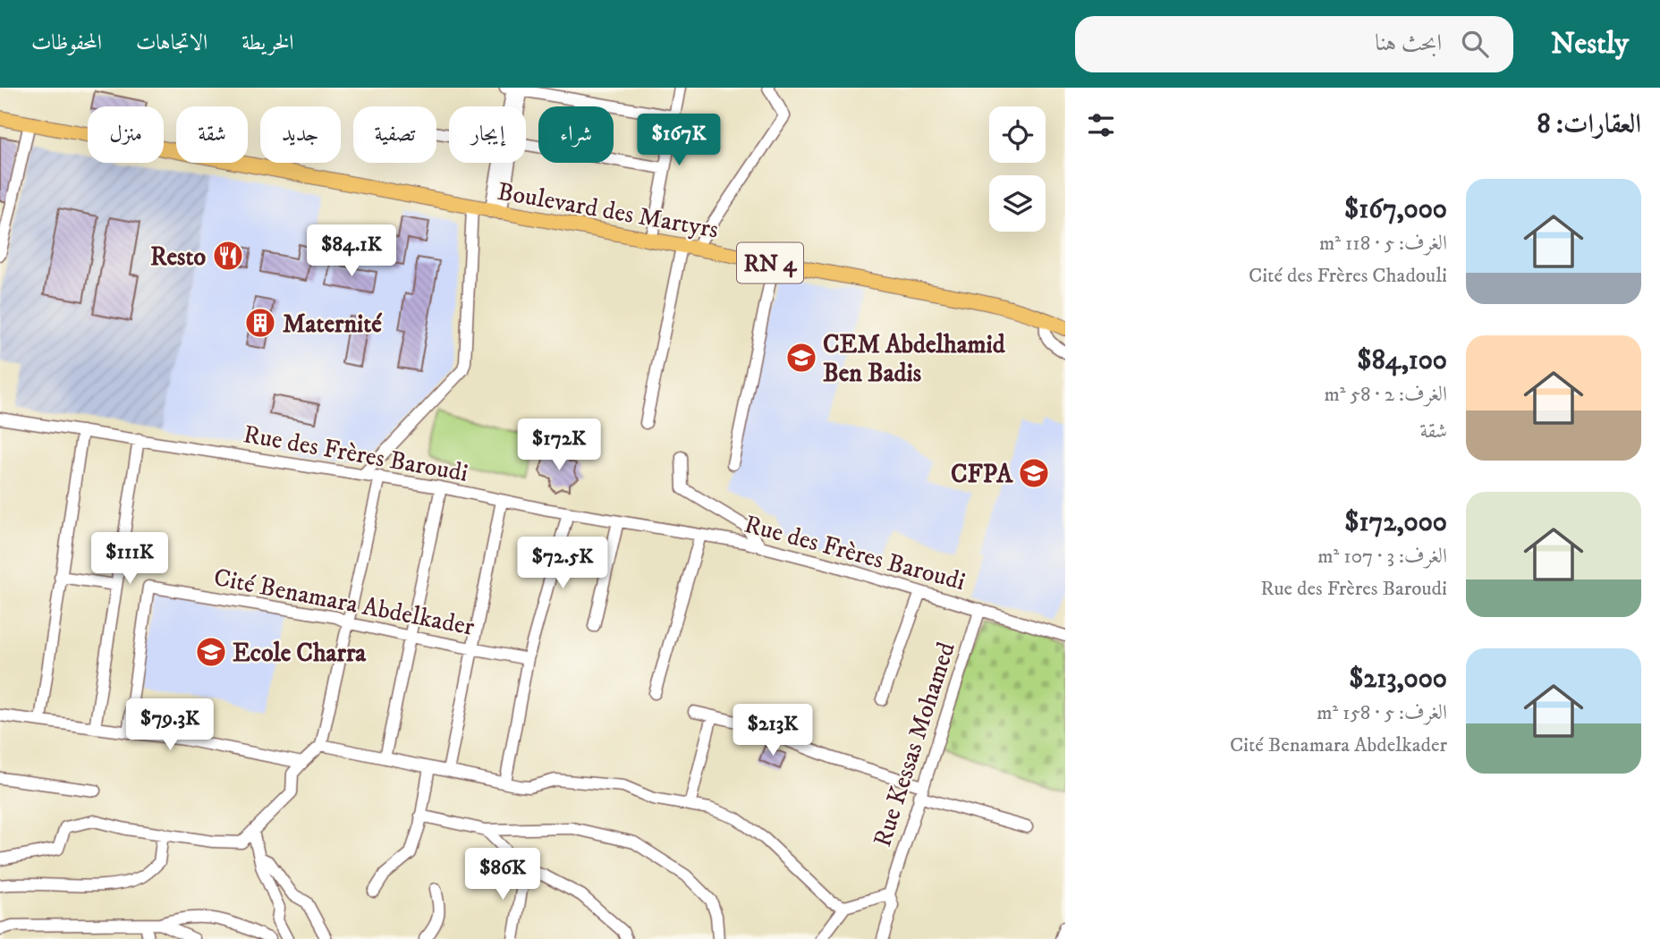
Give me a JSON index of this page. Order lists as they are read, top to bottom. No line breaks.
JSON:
{"streets":{"main road":["Boulevard des Martyrs","RN 4"],"street":["Rue des Frères Baroudi","Cité Benamara Abdelkader","Rue Kessas Mohamed"]},"crossings":[["Boulevard des Martyrs","RN 4"],["Rue des Frères Baroudi","Rue Kessas Mohamed"]],"places":{"restaurant":["Resto"],"building":["Maternité"],"school or university":["CEM Abdelhamid Ben Badis","CFPA","Ecole Charra"]},"page":{"header":"Nestly","search":"ابحث هنا","nav":["الخريطة","الاتجاهات","المحفوظات"],"heading":"العقارات: 8","chip":["شراء","إيجار","تصفية","جديد","شقة","منزل"],"price":["$167K","$84.1K","$172K","$111K","$72.5K","$79.3K","$213K","$86K"],"list":[{"name":"$167,000","note":"الغرف: 5 · 118 m² · Cité des Frères Chadouli"},{"name":"$84,100","note":"الغرف: 2 · 58 m² · شقة"},{"name":"$172,000","note":"الغرف: 3 · 107 m² · Rue des Frères Baroudi"},{"name":"$213,000","note":"الغرف: 5 · 158 m² · Cité Benamara Abdelkader"}]}}
